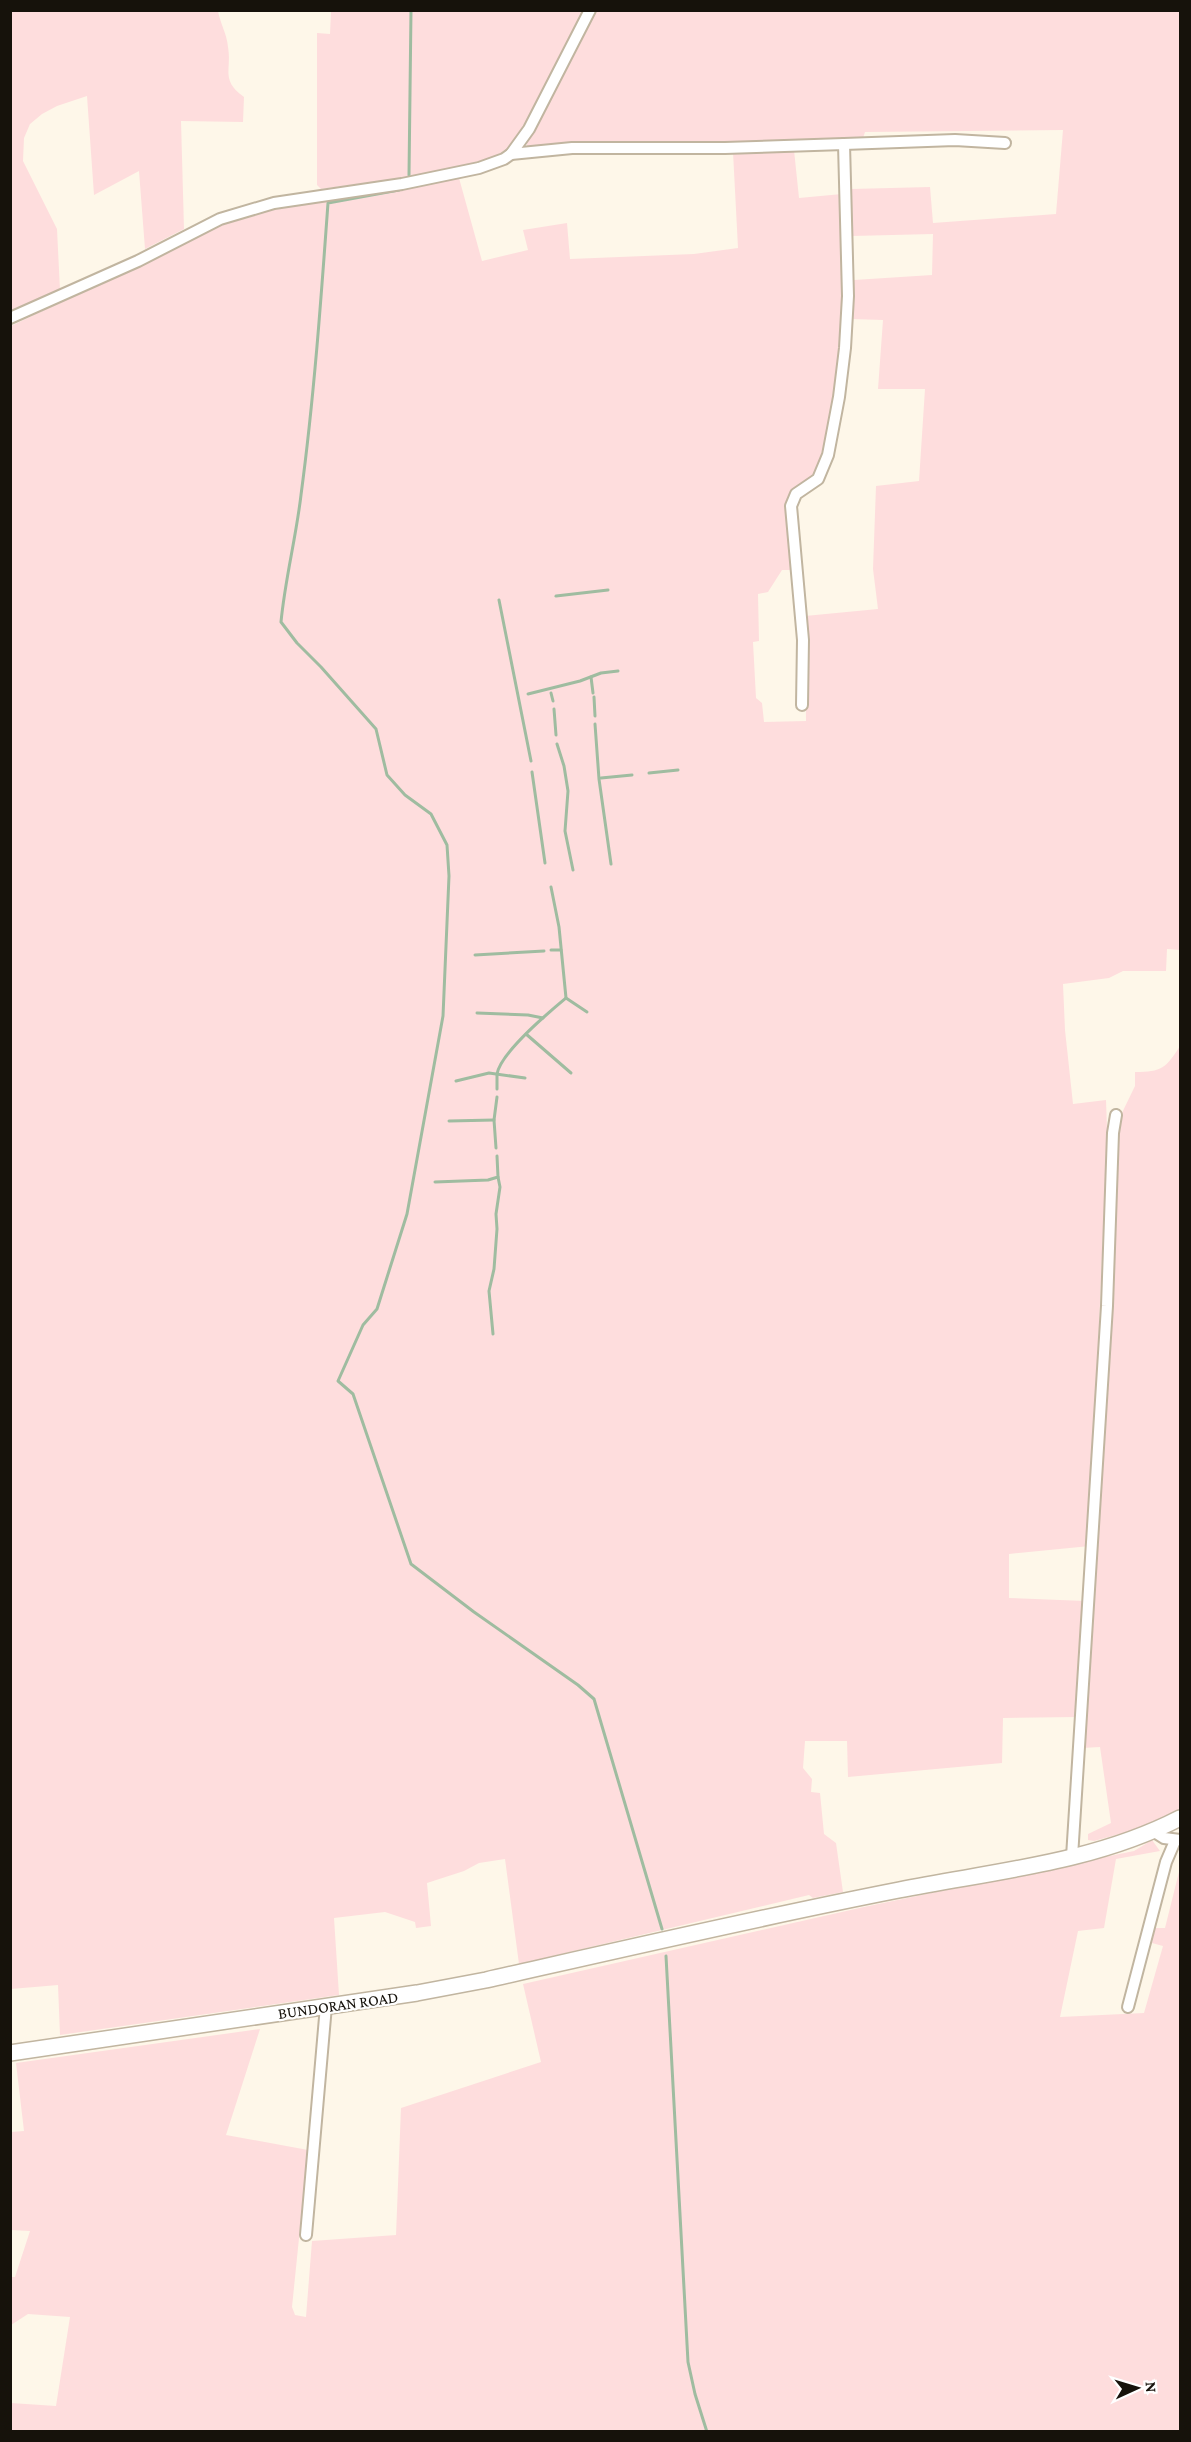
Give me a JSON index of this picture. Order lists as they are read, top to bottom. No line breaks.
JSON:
{"streets":{"highway":["BUNDORAN ROAD"]},"north":"right"}
